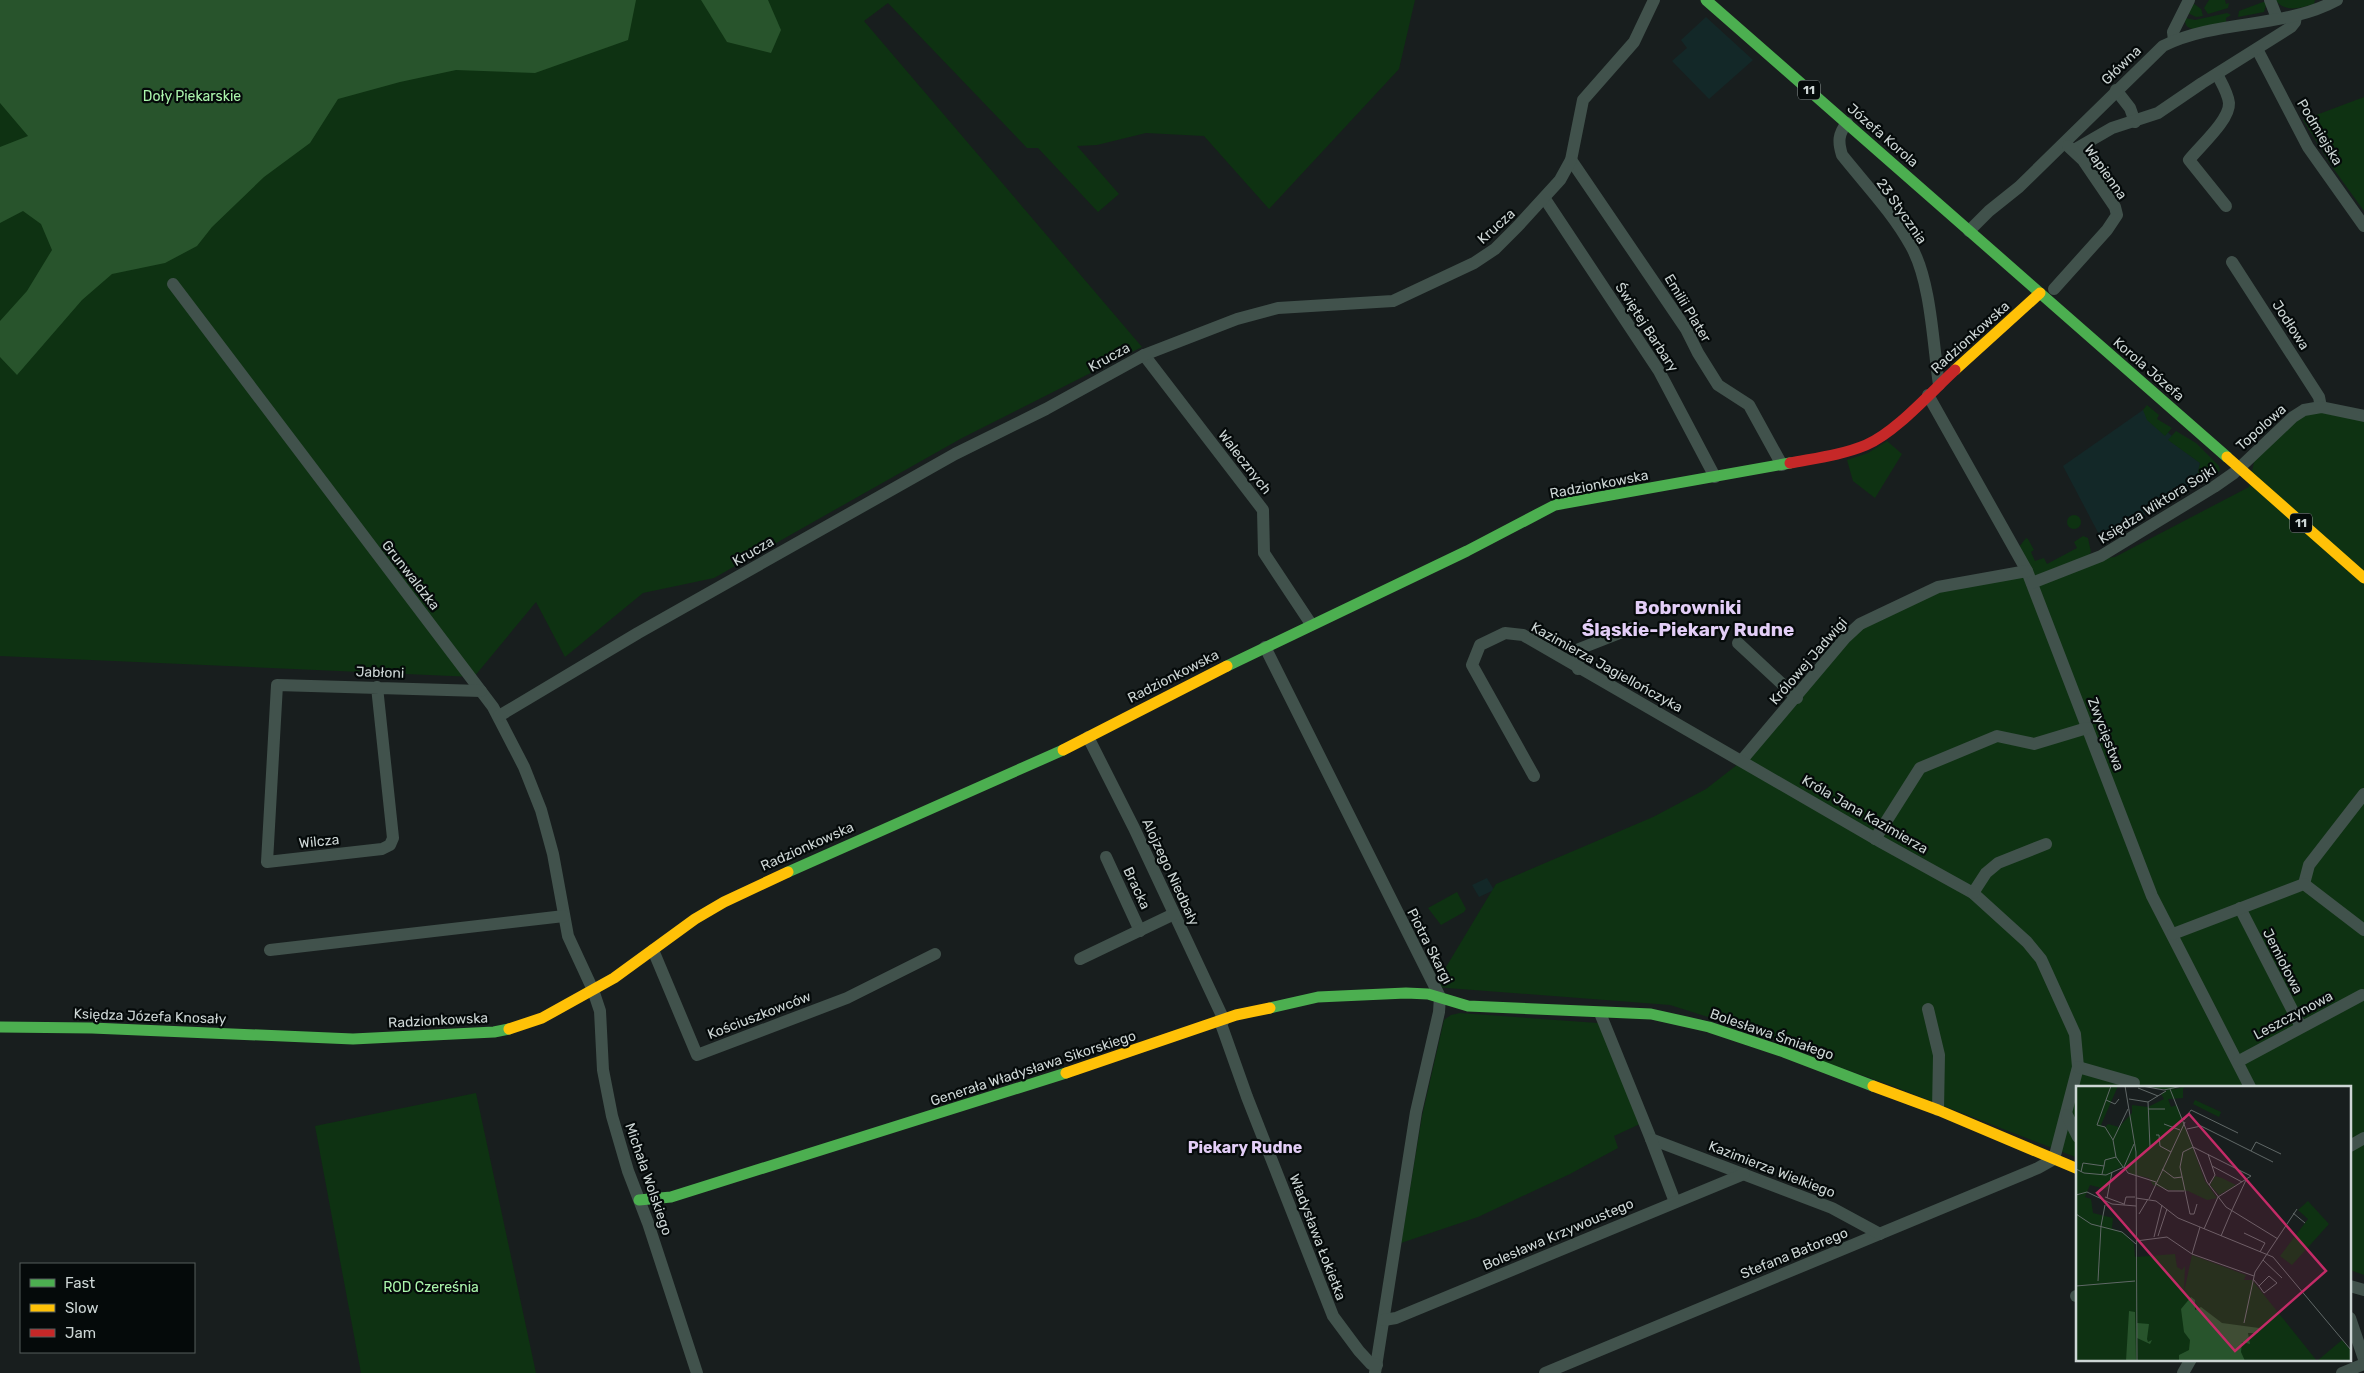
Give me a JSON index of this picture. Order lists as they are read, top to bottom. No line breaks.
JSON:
{"streets":{"main road":["11","Józefa Korola","Radzionkowska","Korola Józefa","Księdza Józefa Knosały","Bolesława Śmiałego","Generała Władysława Sikorskiego"],"street":["Główna","Podmiejska","Wapienna","23 Stycznia","Krucza","Emilii Plater","Jodłowa","Świętej Barbary","Topolowa","Walecznych","Księdza Wiktora Sojki","Grunwaldzka","Królowej Jadwigi","Kazimierza Jagiellończyka","Jabłoni","Zwycięstwa","Króla Jana Kazimierza","Wilcza","Alojzego Niedbały","Bracka","Piotra Skargi","Jemiołowa","Kościuszkowców","Leszczynowa","Kazimierza Wielkiego","Michała Wolskiego","Bolesława Krzywoustego","Władysława Łokietka","Stefana Batorego"]},"crossings":[["Główna","Józefa Korola"],["Główna","Wapienna"],["11","Korola Józefa"],["11","Topolowa"],["11","Księdza Wiktora Sojki"],["Józefa Korola","23 Stycznia"],["Józefa Korola","Radzionkowska"],["Józefa Korola","Korola Józefa"],["23 Stycznia","Radzionkowska"],["Krucza","Emilii Plater"],["Krucza","Świętej Barbary"],["Krucza","Walecznych"],["Krucza","Grunwaldzka"],["Emilii Plater","Radzionkowska"],["Jodłowa","Topolowa"],["Świętej Barbary","Radzionkowska"],["Radzionkowska","Korola Józefa"],["Radzionkowska","Walecznych"],["Radzionkowska","Grunwaldzka"],["Radzionkowska","Zwycięstwa"],["Radzionkowska","Alojzego Niedbały"],["Radzionkowska","Piotra Skargi"],["Radzionkowska","Kościuszkowców"],["Radzionkowska","Księdza Józefa Knosały"],["Radzionkowska","Michała Wolskiego"],["Korola Józefa","Topolowa"],["Korola Józefa","Księdza Wiktora Sojki"],["Topolowa","Księdza Wiktora Sojki"],["Księdza Wiktora Sojki","Królowej Jadwigi"],["Księdza Wiktora Sojki","Zwycięstwa"],["Grunwaldzka","Jabłoni"],["Grunwaldzka","Michała Wolskiego"],["Królowej Jadwigi","Kazimierza Jagiellończyka"],["Królowej Jadwigi","Zwycięstwa"],["Królowej Jadwigi","Króla Jana Kazimierza"],["Kazimierza Jagiellończyka","Króla Jana Kazimierza"],["Jabłoni","Wilcza"],["Zwycięstwa","Leszczynowa"],["Króla Jana Kazimierza","Bolesława Śmiałego"],["Króla Jana Kazimierza","Stefana Batorego"],["Alojzego Niedbały","Bracka"],["Alojzego Niedbały","Generała Władysława Sikorskiego"],["Alojzego Niedbały","Władysława Łokietka"],["Piotra Skargi","Bolesława Śmiałego"],["Piotra Skargi","Generała Władysława Sikorskiego"],["Piotra Skargi","Bolesława Krzywoustego"],["Piotra Skargi","Władysława Łokietka"],["Jemiołowa","Leszczynowa"],["Bolesława Śmiałego","Generała Władysława Sikorskiego"],["Bolesława Śmiałego","Stefana Batorego"],["Generała Władysława Sikorskiego","Michała Wolskiego"],["Generała Władysława Sikorskiego","Władysława Łokietka"],["Kazimierza Wielkiego","Bolesława Krzywoustego"],["Kazimierza Wielkiego","Stefana Batorego"]],"districts":["Bobrowniki Śląskie-Piekary Rudne","Piekary Rudne"],"parks":["Doły Piekarskie","ROD Czereśnia"],"legend":["Fast","Slow","Jam"]}
